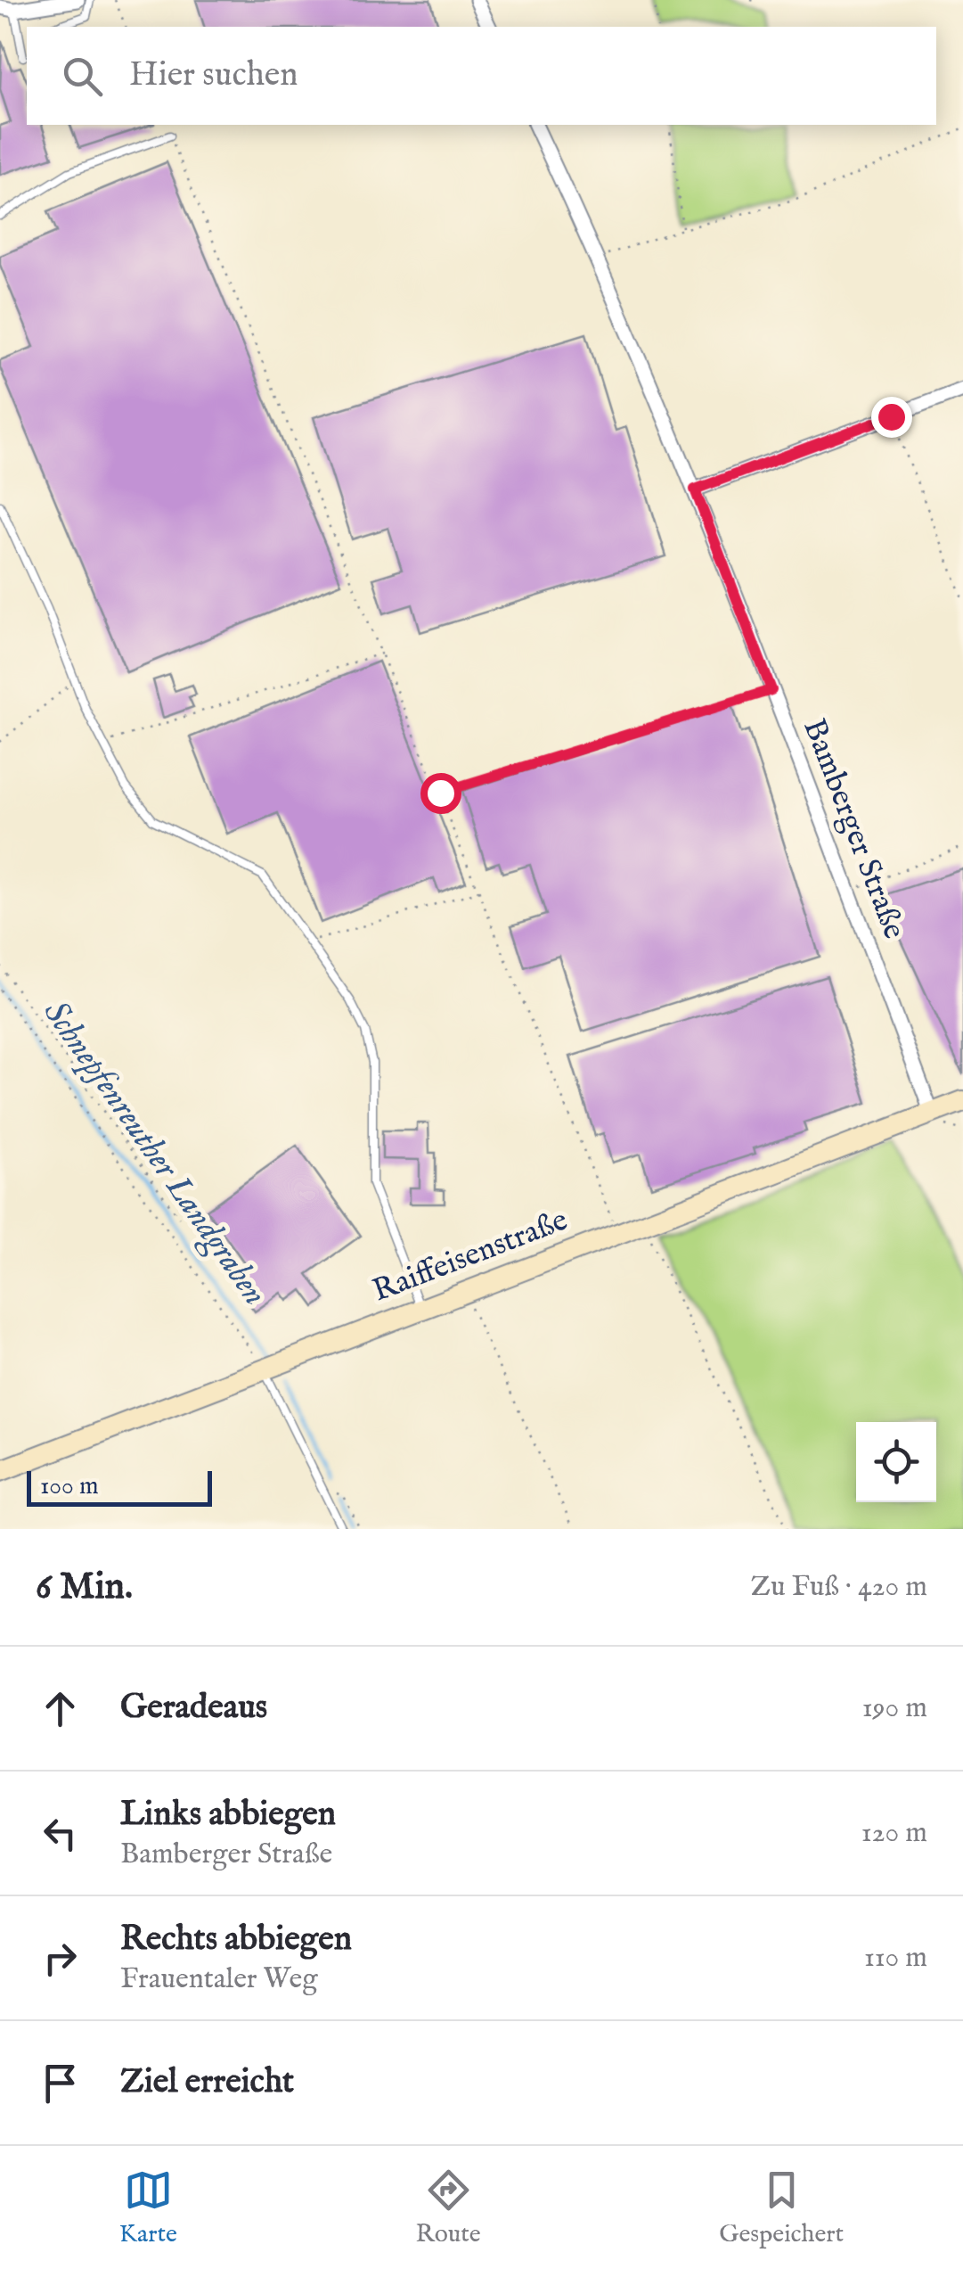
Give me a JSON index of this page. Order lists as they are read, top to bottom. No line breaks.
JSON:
{"streets":{"street":["Bamberger Straße","Raiffeisenstraße"]},"crossings":[["Bamberger Straße","Raiffeisenstraße"]],"water":["Schnepfenreuther Landgraben"],"scale_bar":"100 m","page":{"search":"Hier suchen","scale":"100 m","heading":["6 Min.","Zu Fuß · 420 m"],"list":[["Geradeaus","190 m"],["Links abbiegen","Bamberger Straße","120 m"],["Rechts abbiegen","Frauentaler Weg","110 m"],"Ziel erreicht"],"nav":["Karte","Route","Gespeichert"]}}
